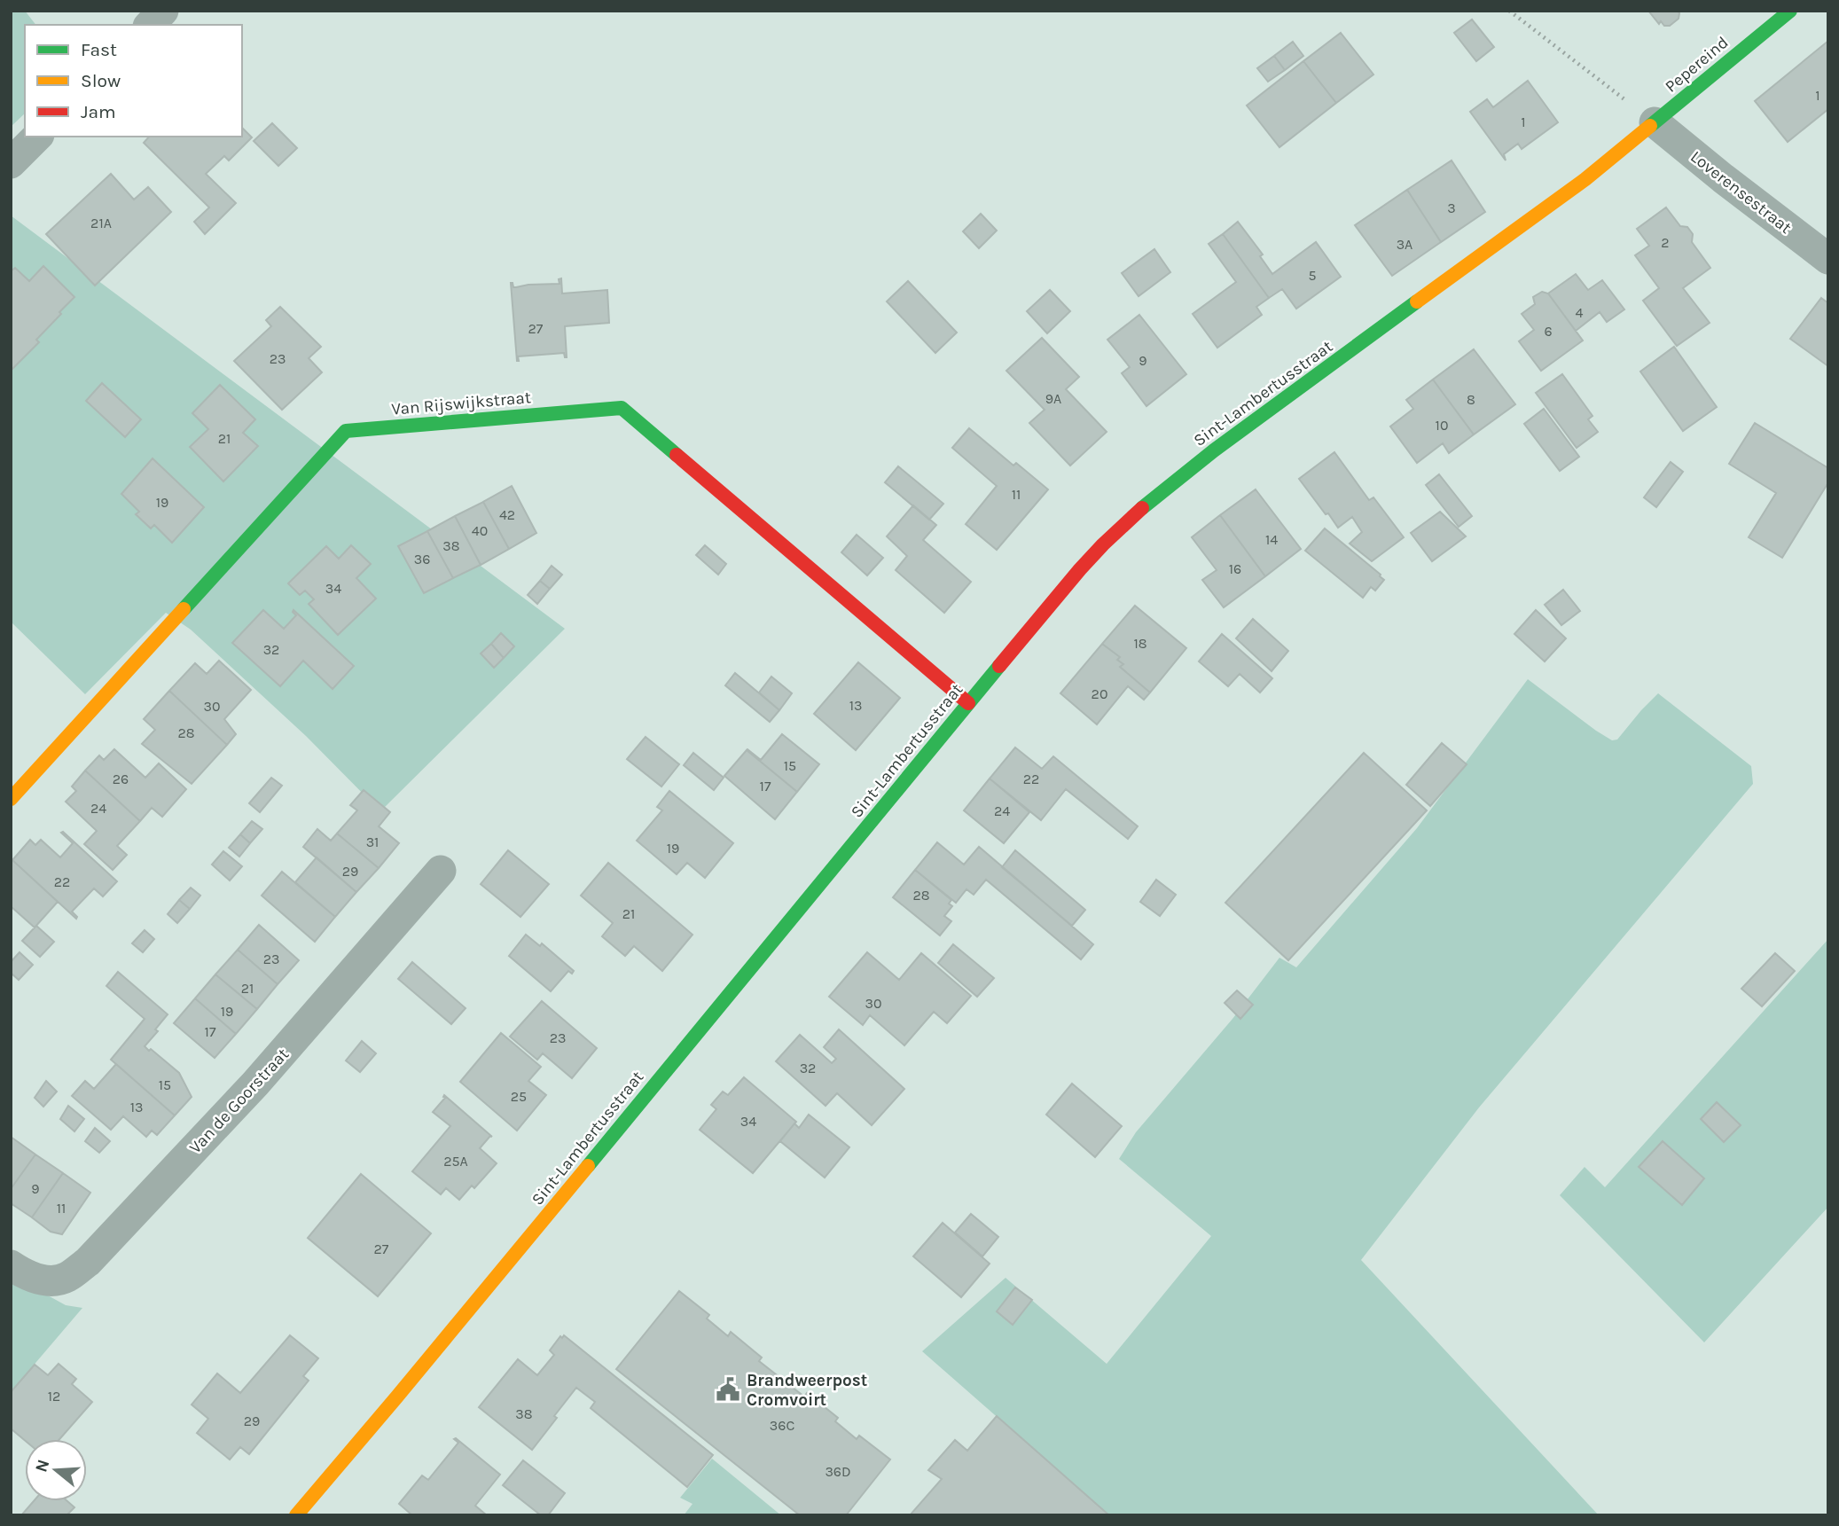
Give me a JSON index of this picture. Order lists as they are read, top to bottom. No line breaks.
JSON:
{"streets":{"main road":["Pepereind","Sint-Lambertusstraat","Van Rijswijkstraat"],"street":["Loverensestraat","Van de Goorstraat"]},"crossings":[["Pepereind","Loverensestraat"],["Pepereind","Sint-Lambertusstraat"],["Loverensestraat","Sint-Lambertusstraat"],["Sint-Lambertusstraat","Van Rijswijkstraat"]],"places":{"public building":["Brandweerpost Cromvoirt"]},"house_numbers":["1","1","3","21A","2","3A","5","4","27","6","23","9","9A","8","10","21","11","19","42","40","14","38","36","16","34","18","32","20","13","30","28","15","26","22","17","24","24","31","19","29","22","28","21","23","21","30","19","17","23","32","15","25","13","34","25A","9","11","27","12","38","29","36C","36D"],"legend":["Fast","Slow","Jam"],"north":"left"}
